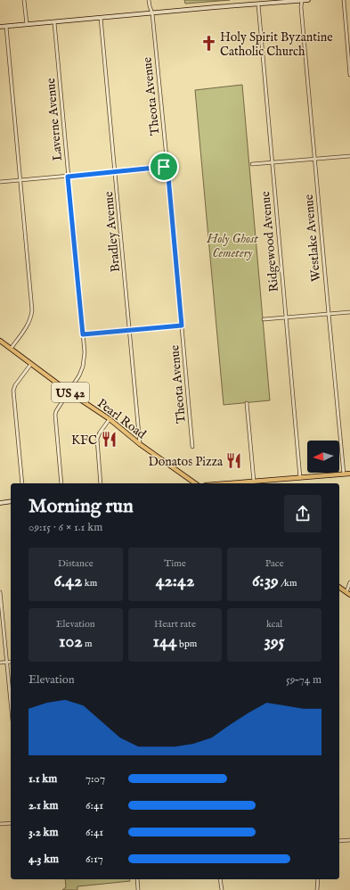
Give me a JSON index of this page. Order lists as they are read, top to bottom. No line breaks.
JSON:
{"streets":{"main road":["US 42","Pearl Road"],"street":["Theota Avenue","Laverne Avenue","Bradley Avenue","Westlake Avenue","Ridgewood Avenue"]},"crossings":[["Laverne Avenue","Pearl Road"],["Bradley Avenue","Pearl Road"]],"parks":["Holy Ghost Cemetery"],"places":{"church":["Holy Spirit Byzantine Catholic Church"],"restaurant":["KFC","Donatos Pizza"]},"north":"left","page":{"heading":["Morning run","09:15 · 6 × 1.1 km"],"stats":[["Distance","6.42 km"],["Time","42:42"],["Pace","6:39 /km"],["Elevation","102 m"],["Heart rate","144 bpm"],["kcal","395"]],"chart":["Elevation","59–74 m"],"list":[{"name":"1.1 km","note":"7:07"},{"name":"2.1 km","note":"6:41"},{"name":"3.2 km","note":"6:41"},{"name":"4.3 km","note":"6:17"}]}}
